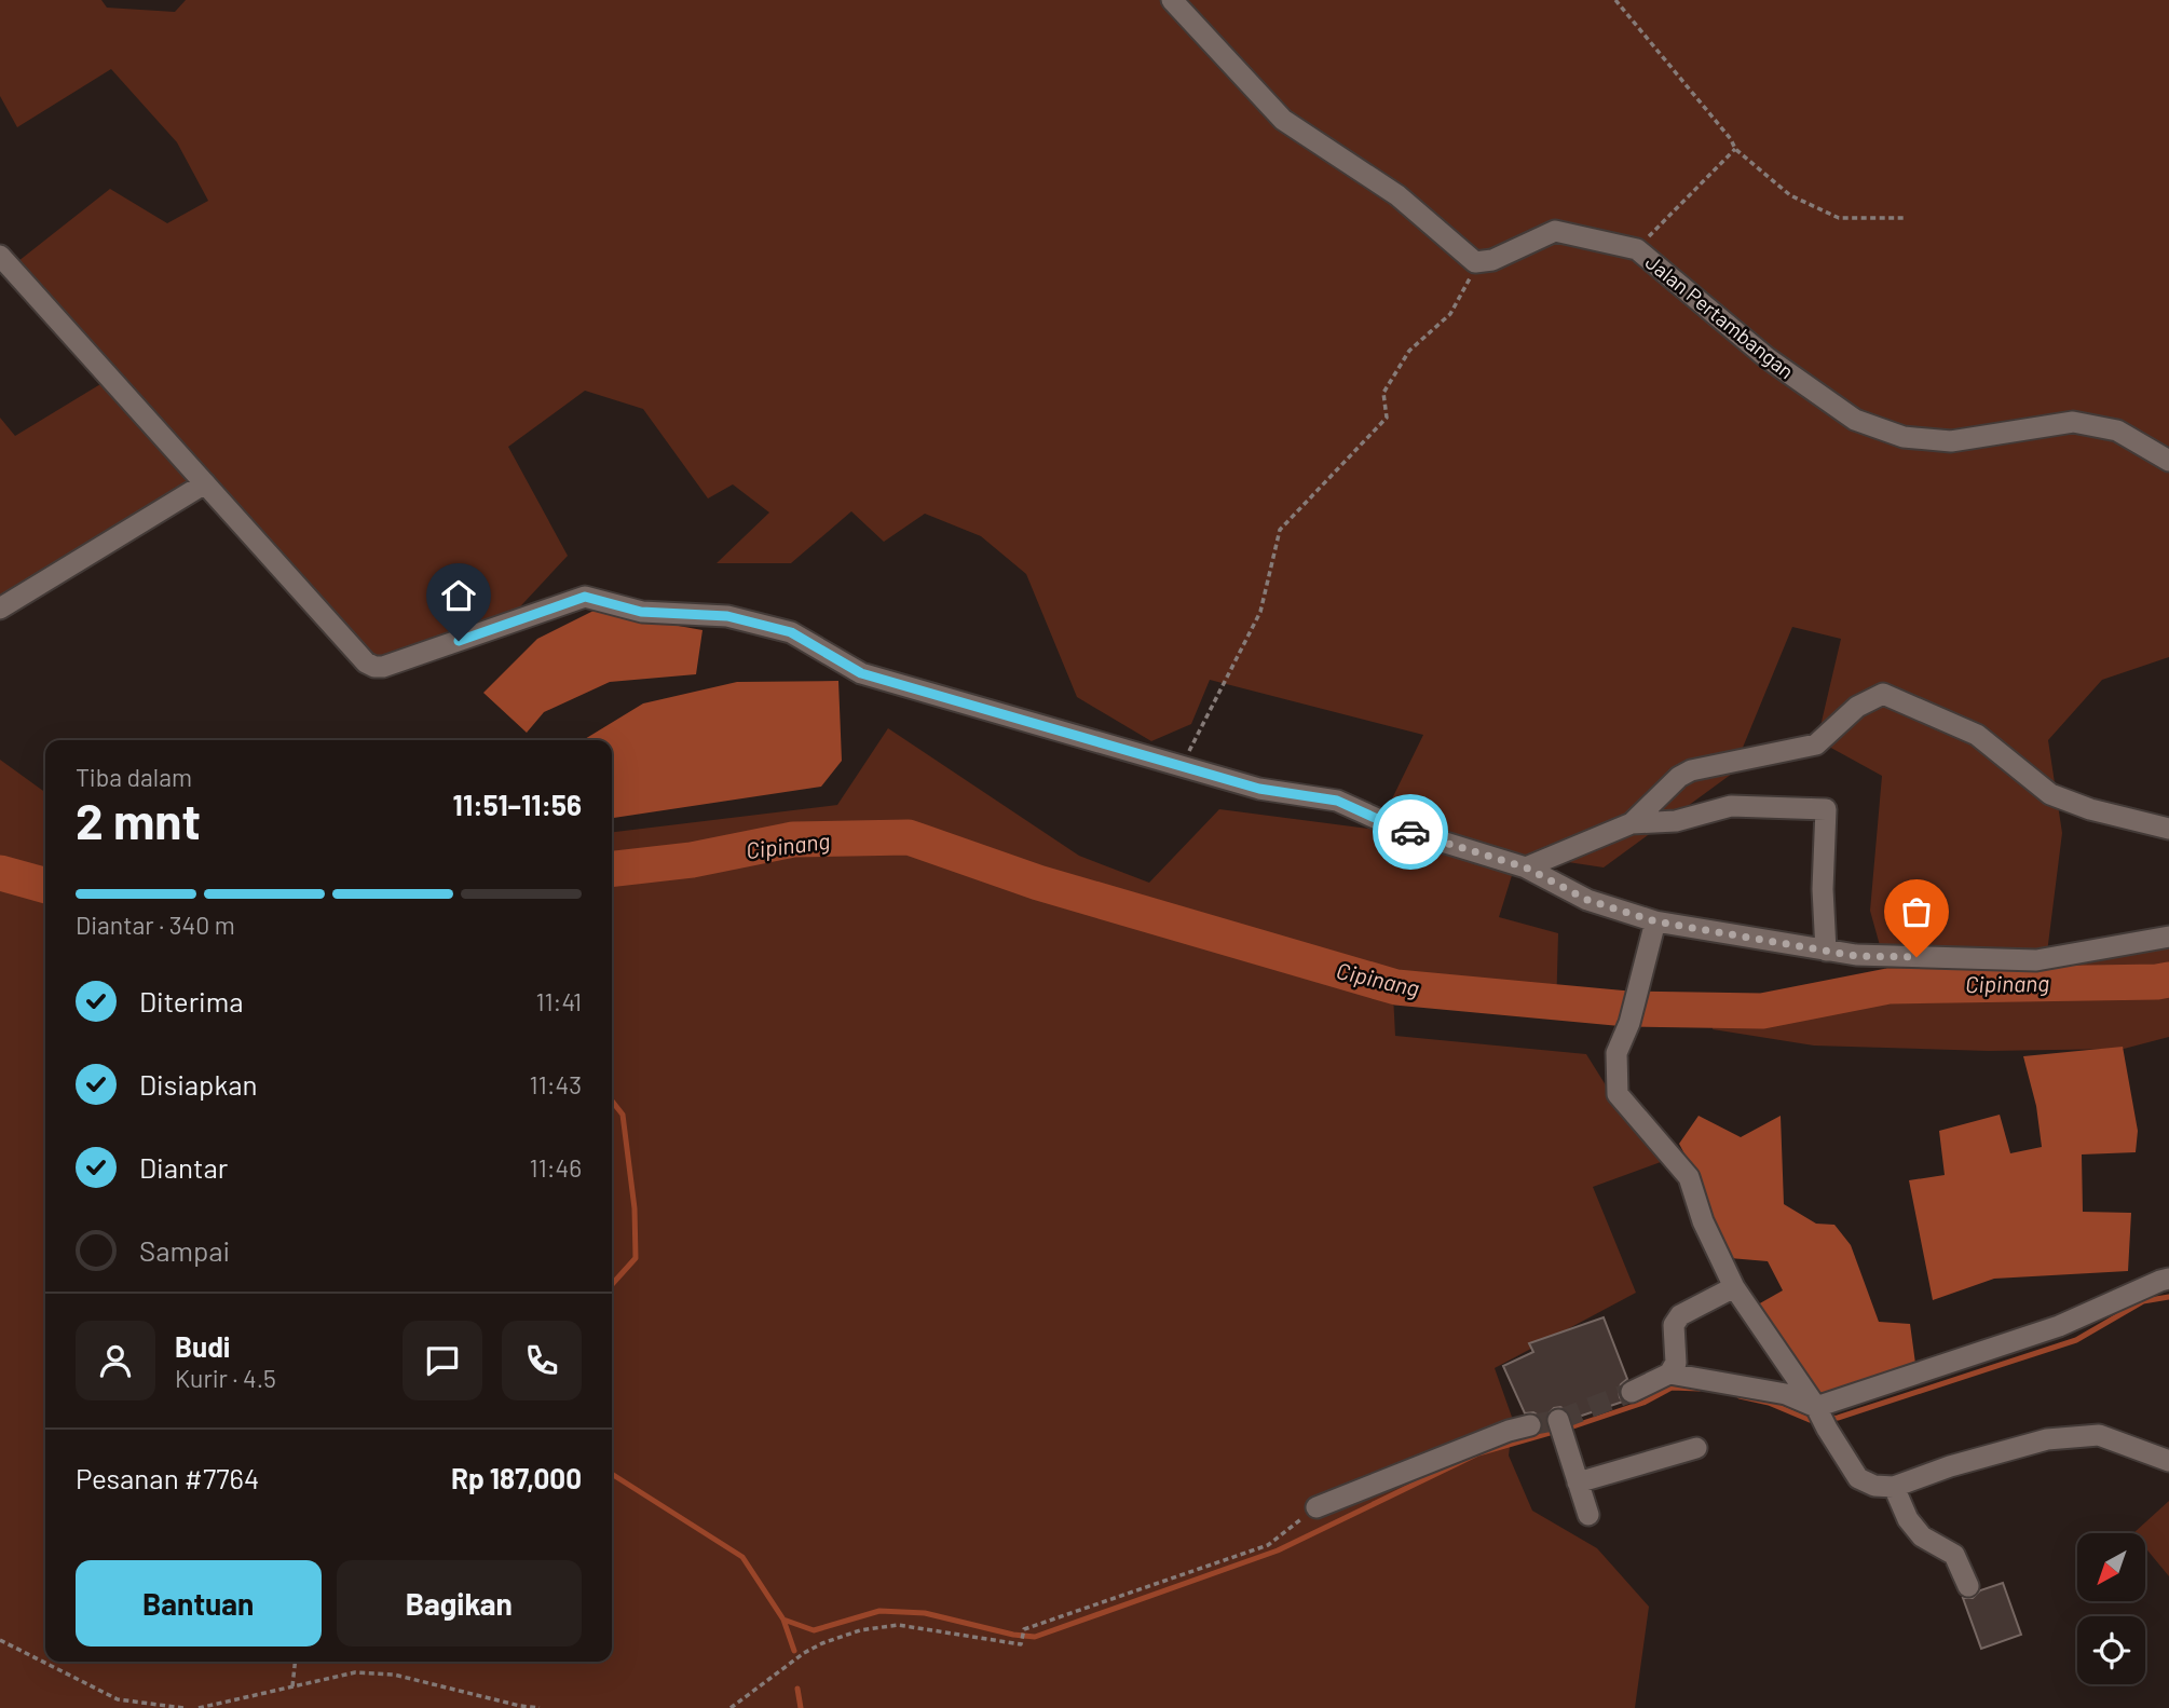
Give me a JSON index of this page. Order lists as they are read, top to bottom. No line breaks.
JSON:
{"streets":{"street":["Jalan Pertambangan"]},"water":["Cipinang"],"north":"bottom left","page":{"heading":["2 mnt","Tiba dalam","11:51–11:56"],"panel":["Budi","Kurir · 4.5","Pesanan #7764","Rp 187,000"],"bar":"Diantar · 340 m","list":[["Diterima","11:41"],["Disiapkan","11:43"],["Diantar","11:46"],"Sampai"],"buttons":["Bantuan","Bagikan"]}}
